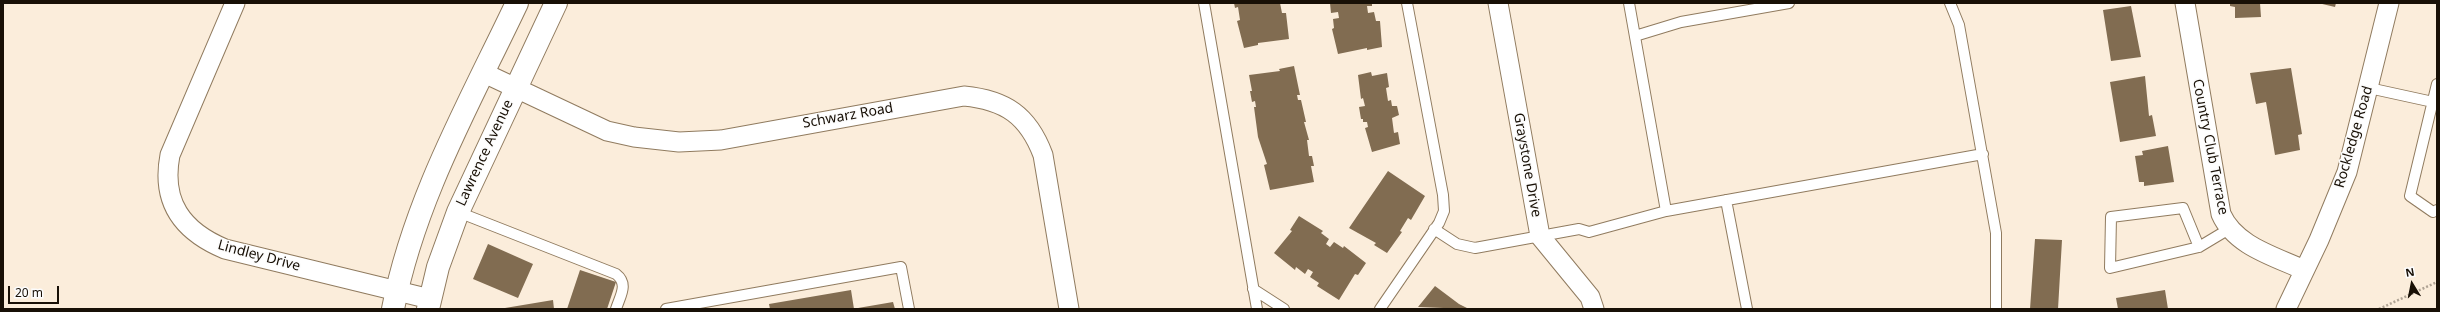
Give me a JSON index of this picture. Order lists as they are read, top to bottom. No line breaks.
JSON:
{"streets":{"street":["Schwarz Road","Rockledge Road","Country Club Terrace","Lawrence Avenue","Graystone Drive","Lindley Drive"]},"crossings":[["Schwarz Road","Lawrence Avenue"],["Rockledge Road","Country Club Terrace"],["Lawrence Avenue","Lindley Drive"]],"scale_bar":"20 m","north":"top"}
